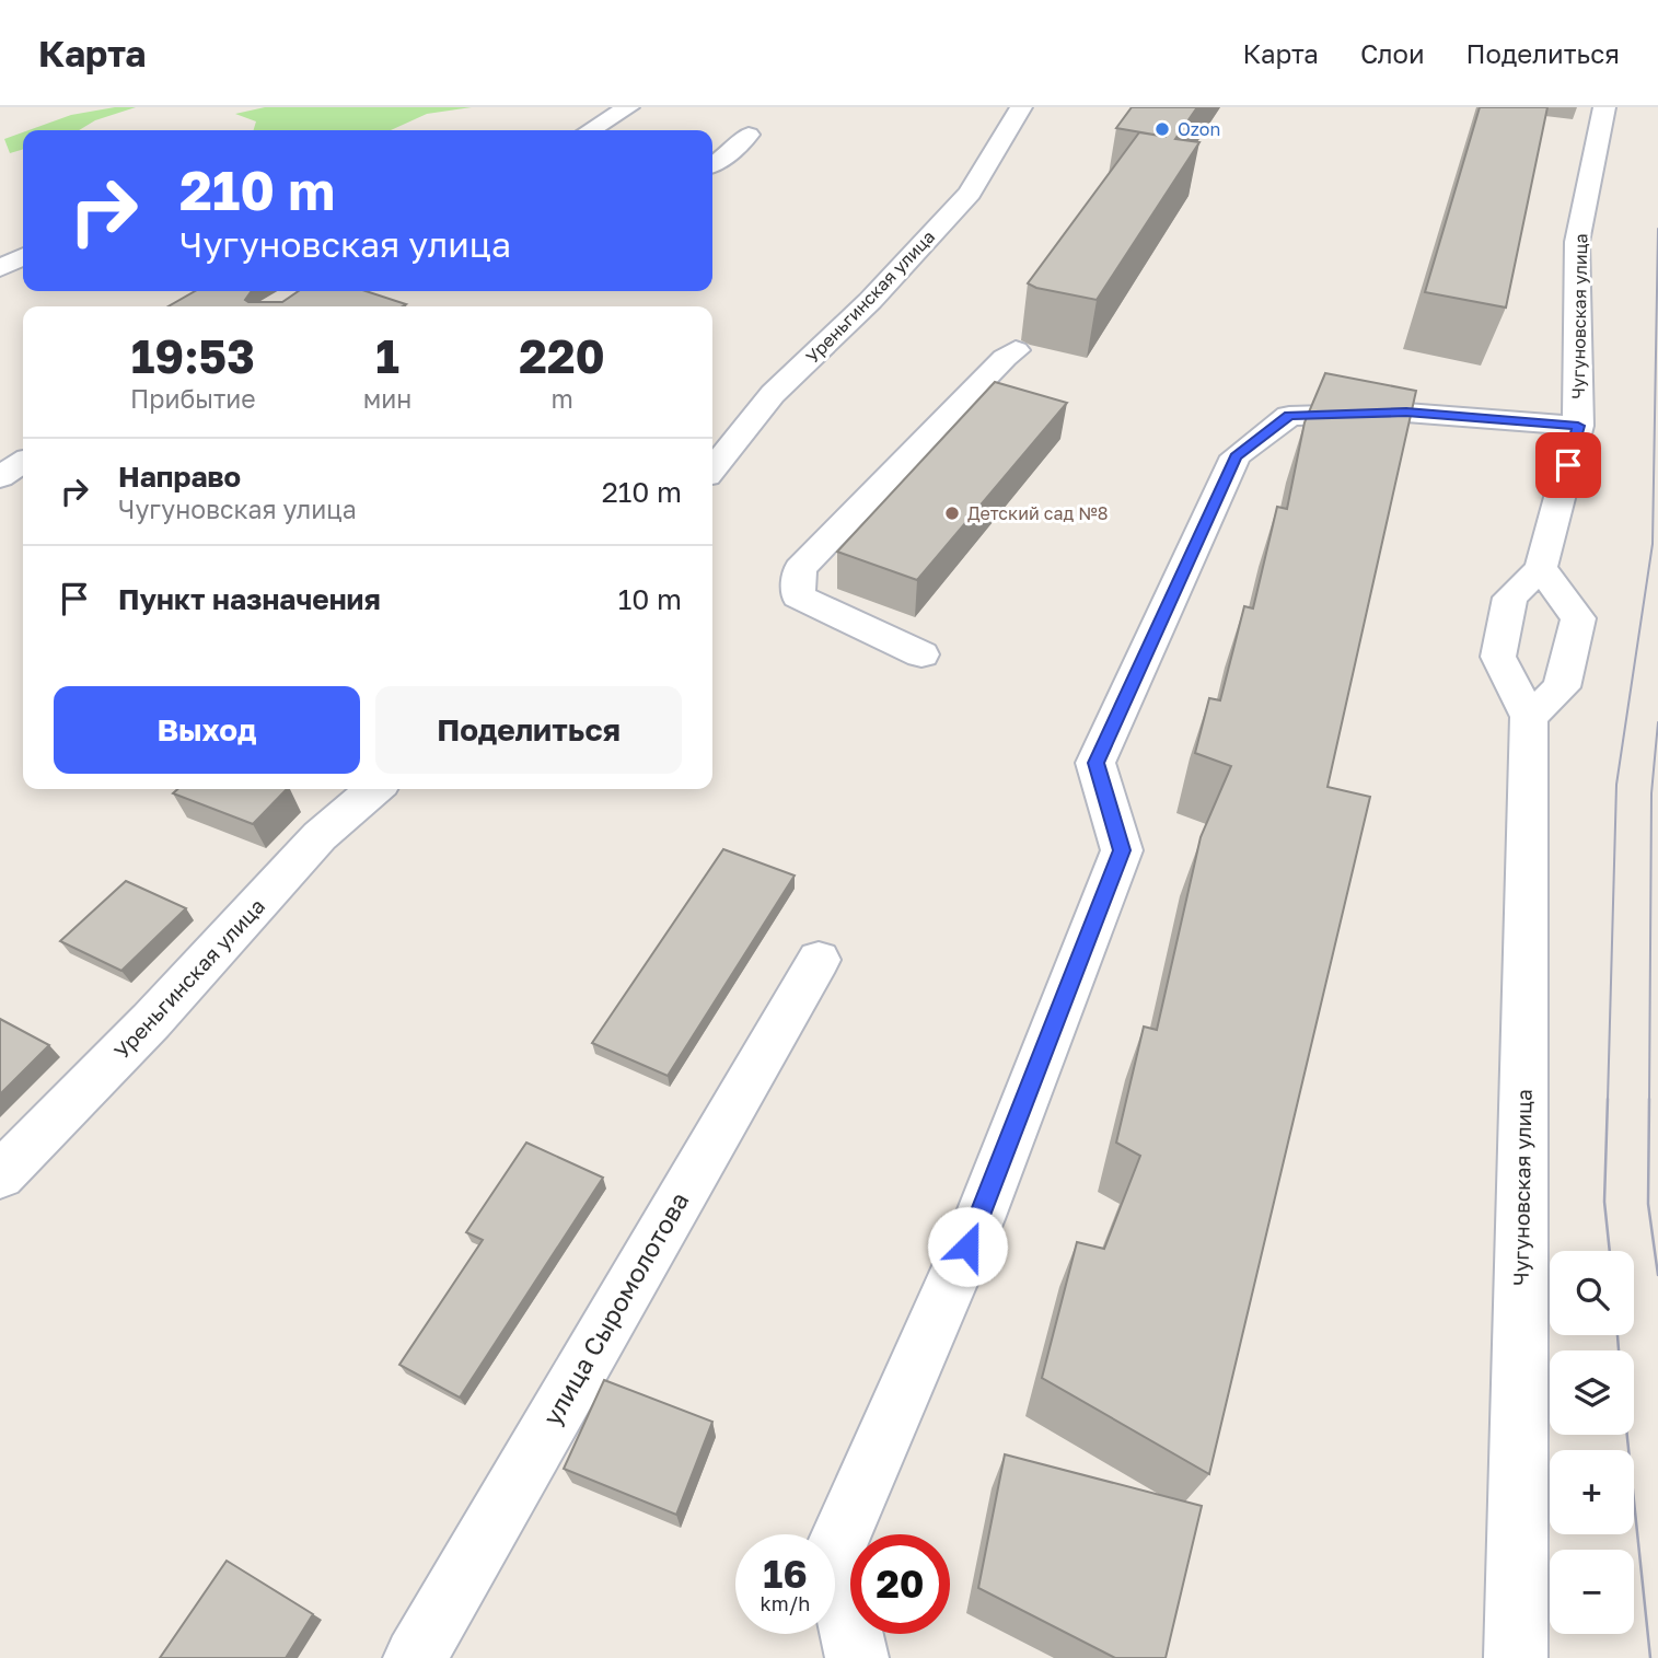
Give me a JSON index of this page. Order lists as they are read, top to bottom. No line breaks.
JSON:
{"streets":{"street":["Уреньгинская улица","Чугуновская улица","улица Сыромолотова"]},"places":["Ozon","Детский сад №8"],"page":{"header":"Карта","nav":["Карта","Слои","Поделиться"],"turn":["210 m","Чугуновская улица"],"eta":["19:53","Прибытие","1","мин","220","m"],"list":[{"name":"Направо","note":"Чугуновская улица","value":"210 m"},{"name":"Пункт назначения","value":"10 m"}],"buttons":["Выход","Поделиться"],"map_buttons":["+","−"],"speed":"16 km/h","limit":"20"}}
